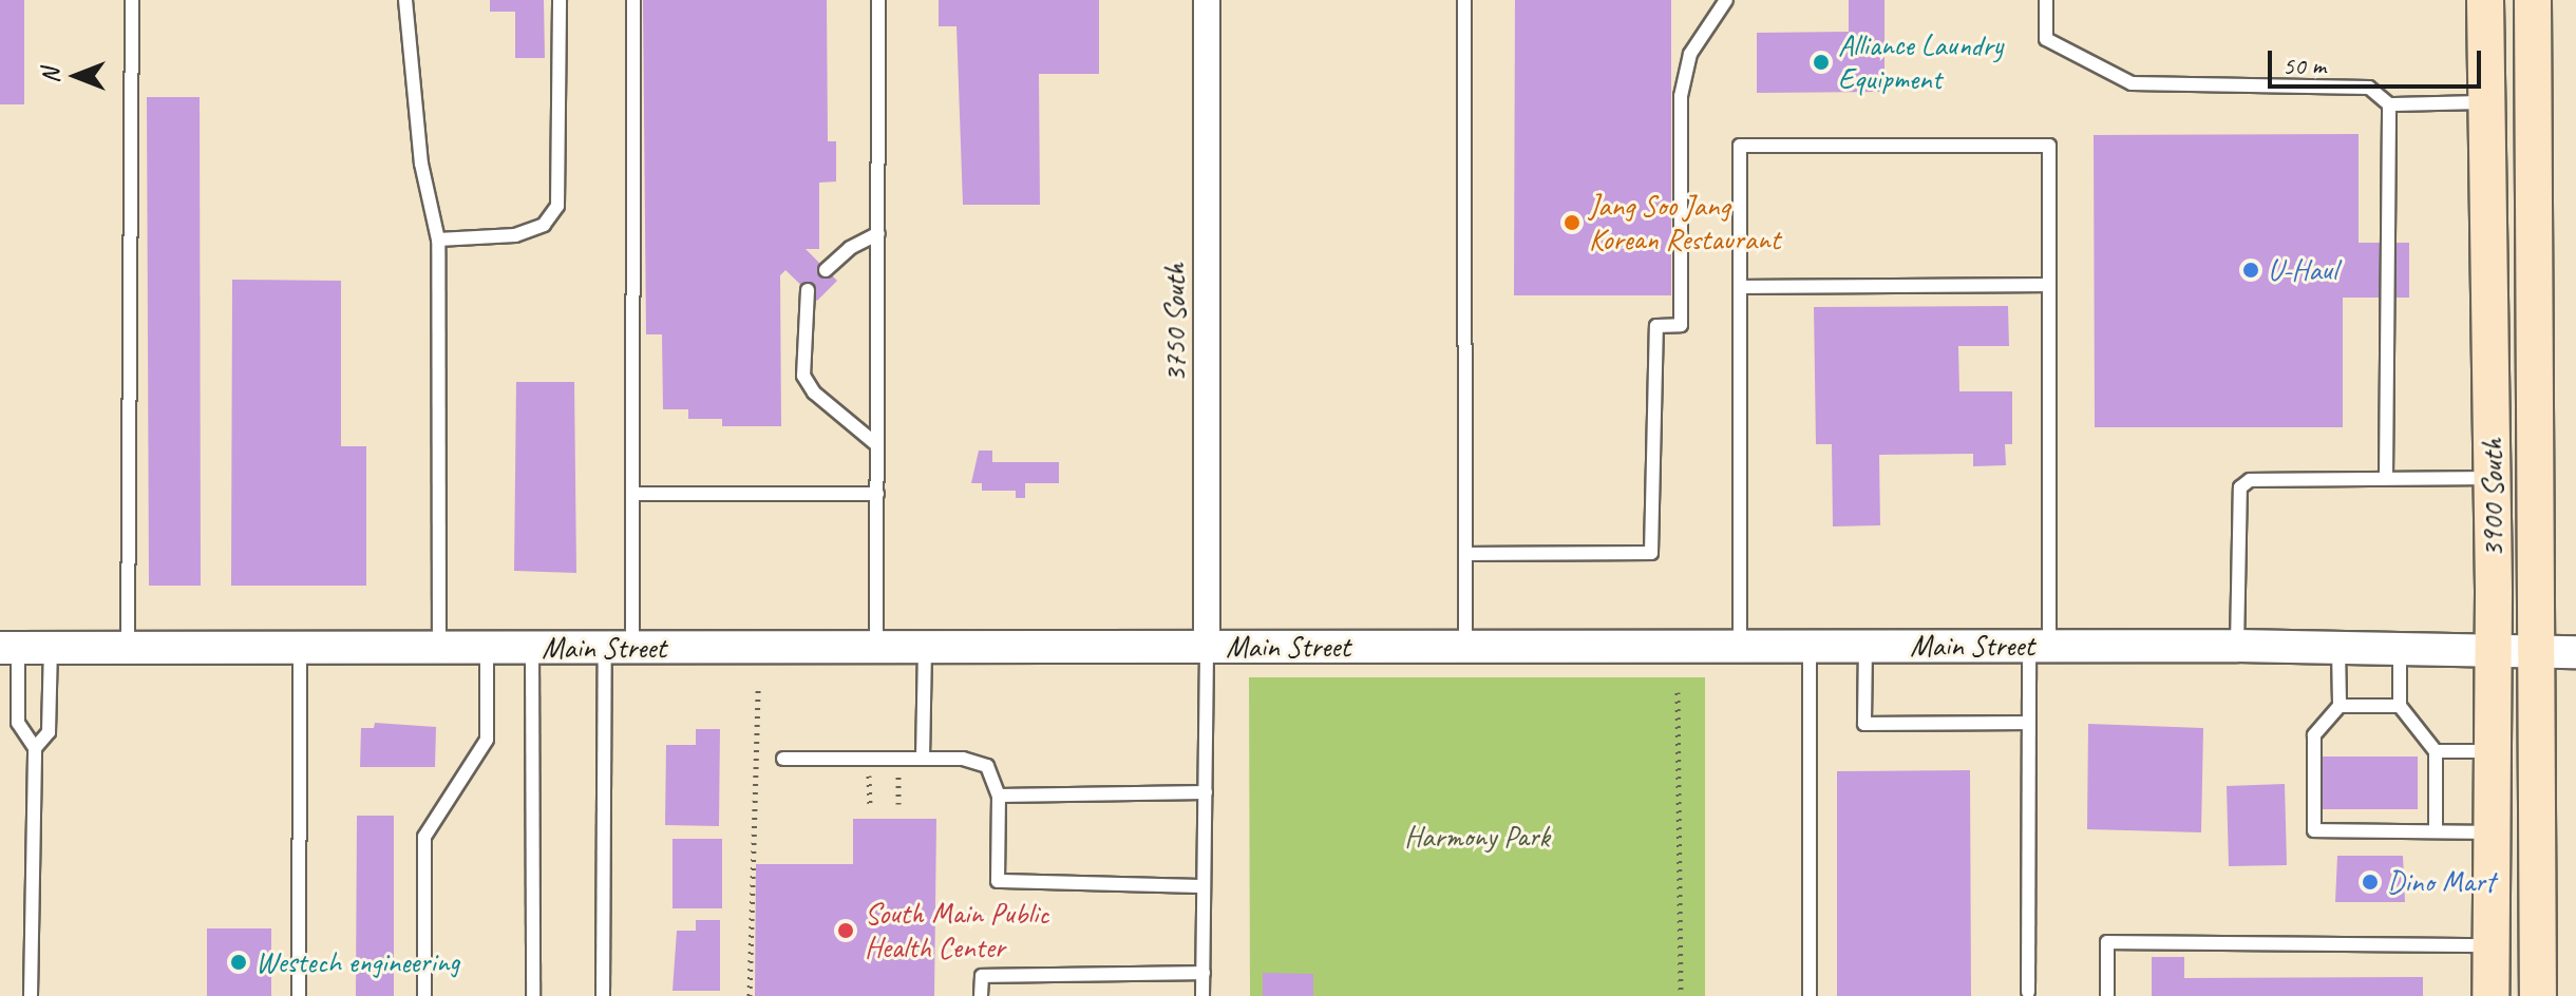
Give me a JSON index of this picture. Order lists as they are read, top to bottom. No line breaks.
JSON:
{"streets":{"main road":["3900 South"],"street":["3750 South","Main Street"]},"crossings":[["3750 South","Main Street"],["3900 South","Main Street"]],"parks":["Harmony Park"],"places":["Alliance Laundry Equipment","Jang Soo Jang Korean Restaurant","U-Haul","Dino Mart","South Main Public Health Center","Westech engineering"],"scale_bar":"50 m","north":"left"}
